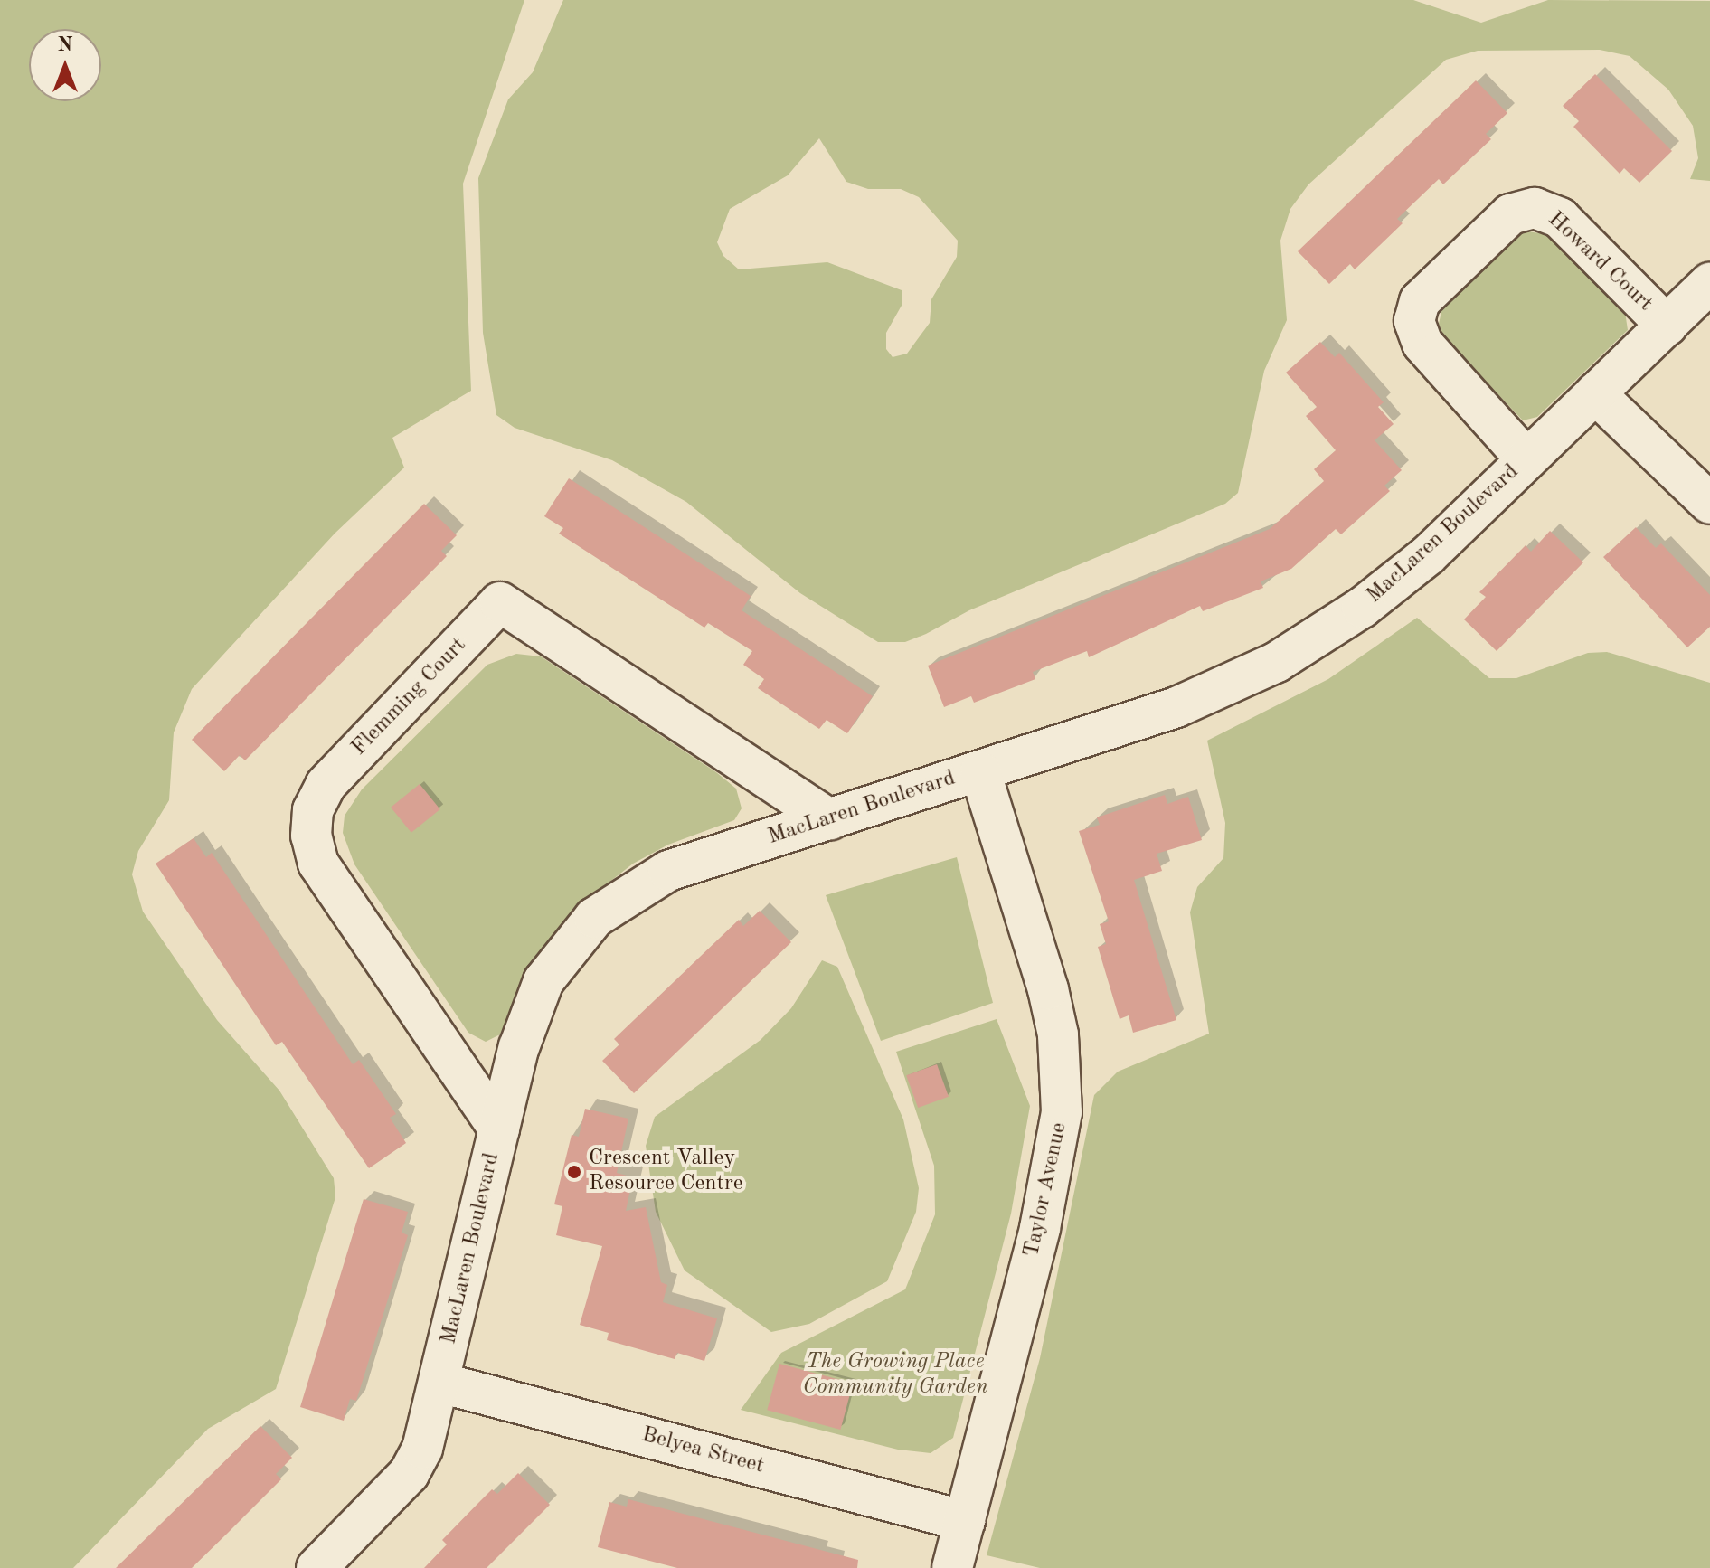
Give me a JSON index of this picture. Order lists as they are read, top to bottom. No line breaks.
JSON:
{"streets":{"street":["Howard Court","MacLaren Boulevard","Flemming Court","Taylor Avenue","Belyea Street"]},"crossings":[["Howard Court","MacLaren Boulevard"],["MacLaren Boulevard","Flemming Court"],["MacLaren Boulevard","Taylor Avenue"],["MacLaren Boulevard","Belyea Street"],["Taylor Avenue","Belyea Street"]],"parks":["The Growing Place Community Garden"],"places":["Crescent Valley Resource Centre"],"north":"top"}
